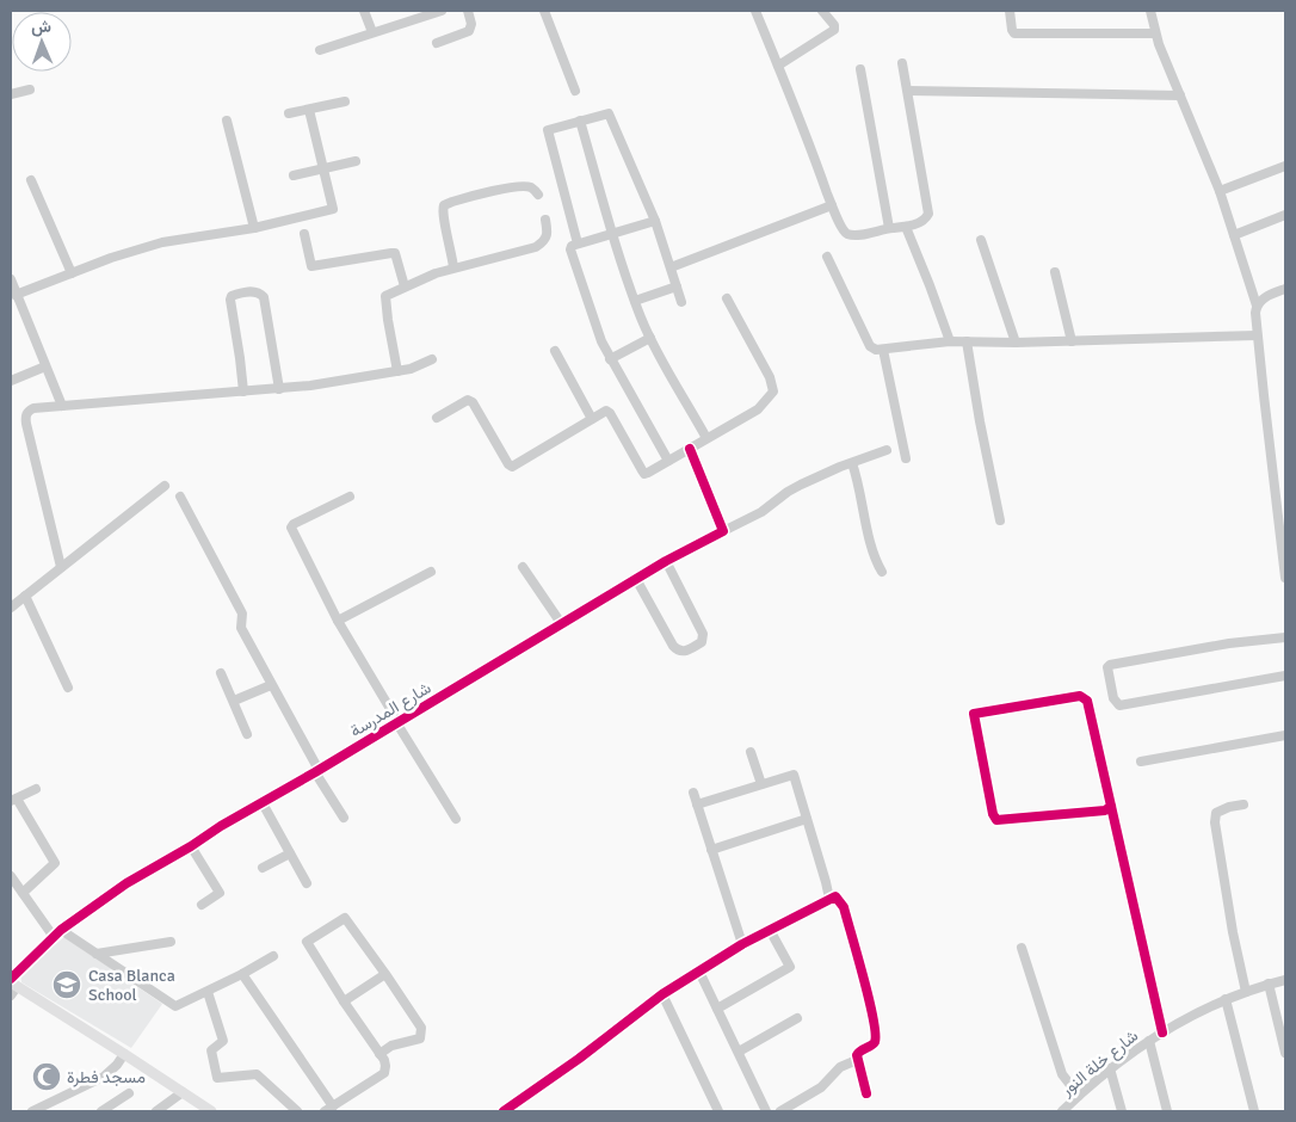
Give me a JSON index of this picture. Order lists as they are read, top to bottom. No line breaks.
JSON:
{"streets":{"street":["شارع المدرسة","شارع خلة النور"]},"places":{"school or university":["Casa Blanca School"],"mosque":["مسجد فطرة"]},"north":"top"}
